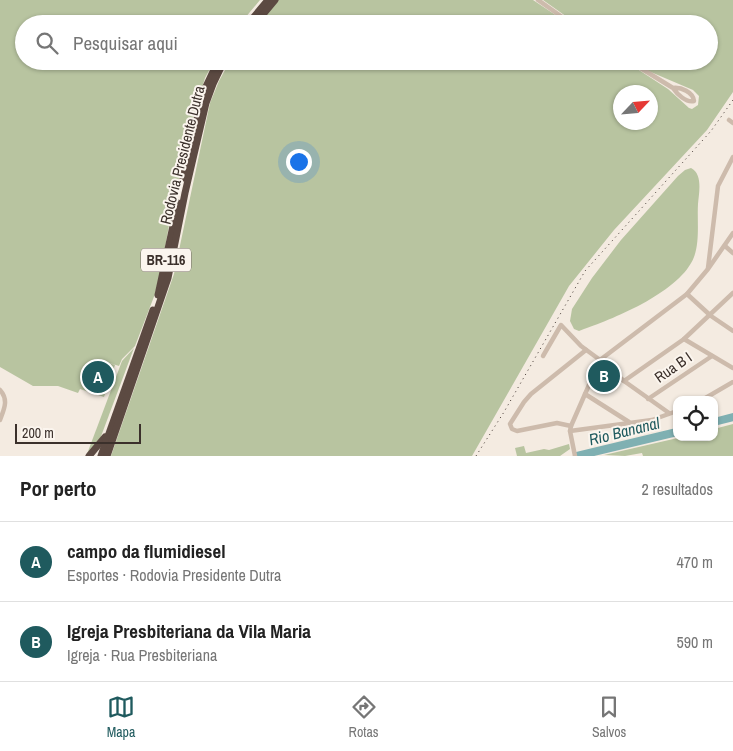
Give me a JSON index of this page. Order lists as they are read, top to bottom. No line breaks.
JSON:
{"streets":{"highway":["Rodovia Presidente Dutra","BR-116"],"street":["Rua B I"]},"water":["Rio Bananal"],"scale_bar":"200 m","north":"top right","page":{"search":"Pesquisar aqui","pins":["B","A"],"scale":"200 m","heading":["Por perto","2 resultados"],"list":[{"mark":"A","name":"campo da flumidiesel","note":"Esportes · Rodovia Presidente Dutra","value":"470 m"},{"mark":"B","name":"Igreja Presbiteriana da Vila Maria","note":"Igreja · Rua Presbiteriana","value":"590 m"}],"nav":["Mapa","Rotas","Salvos"]}}
